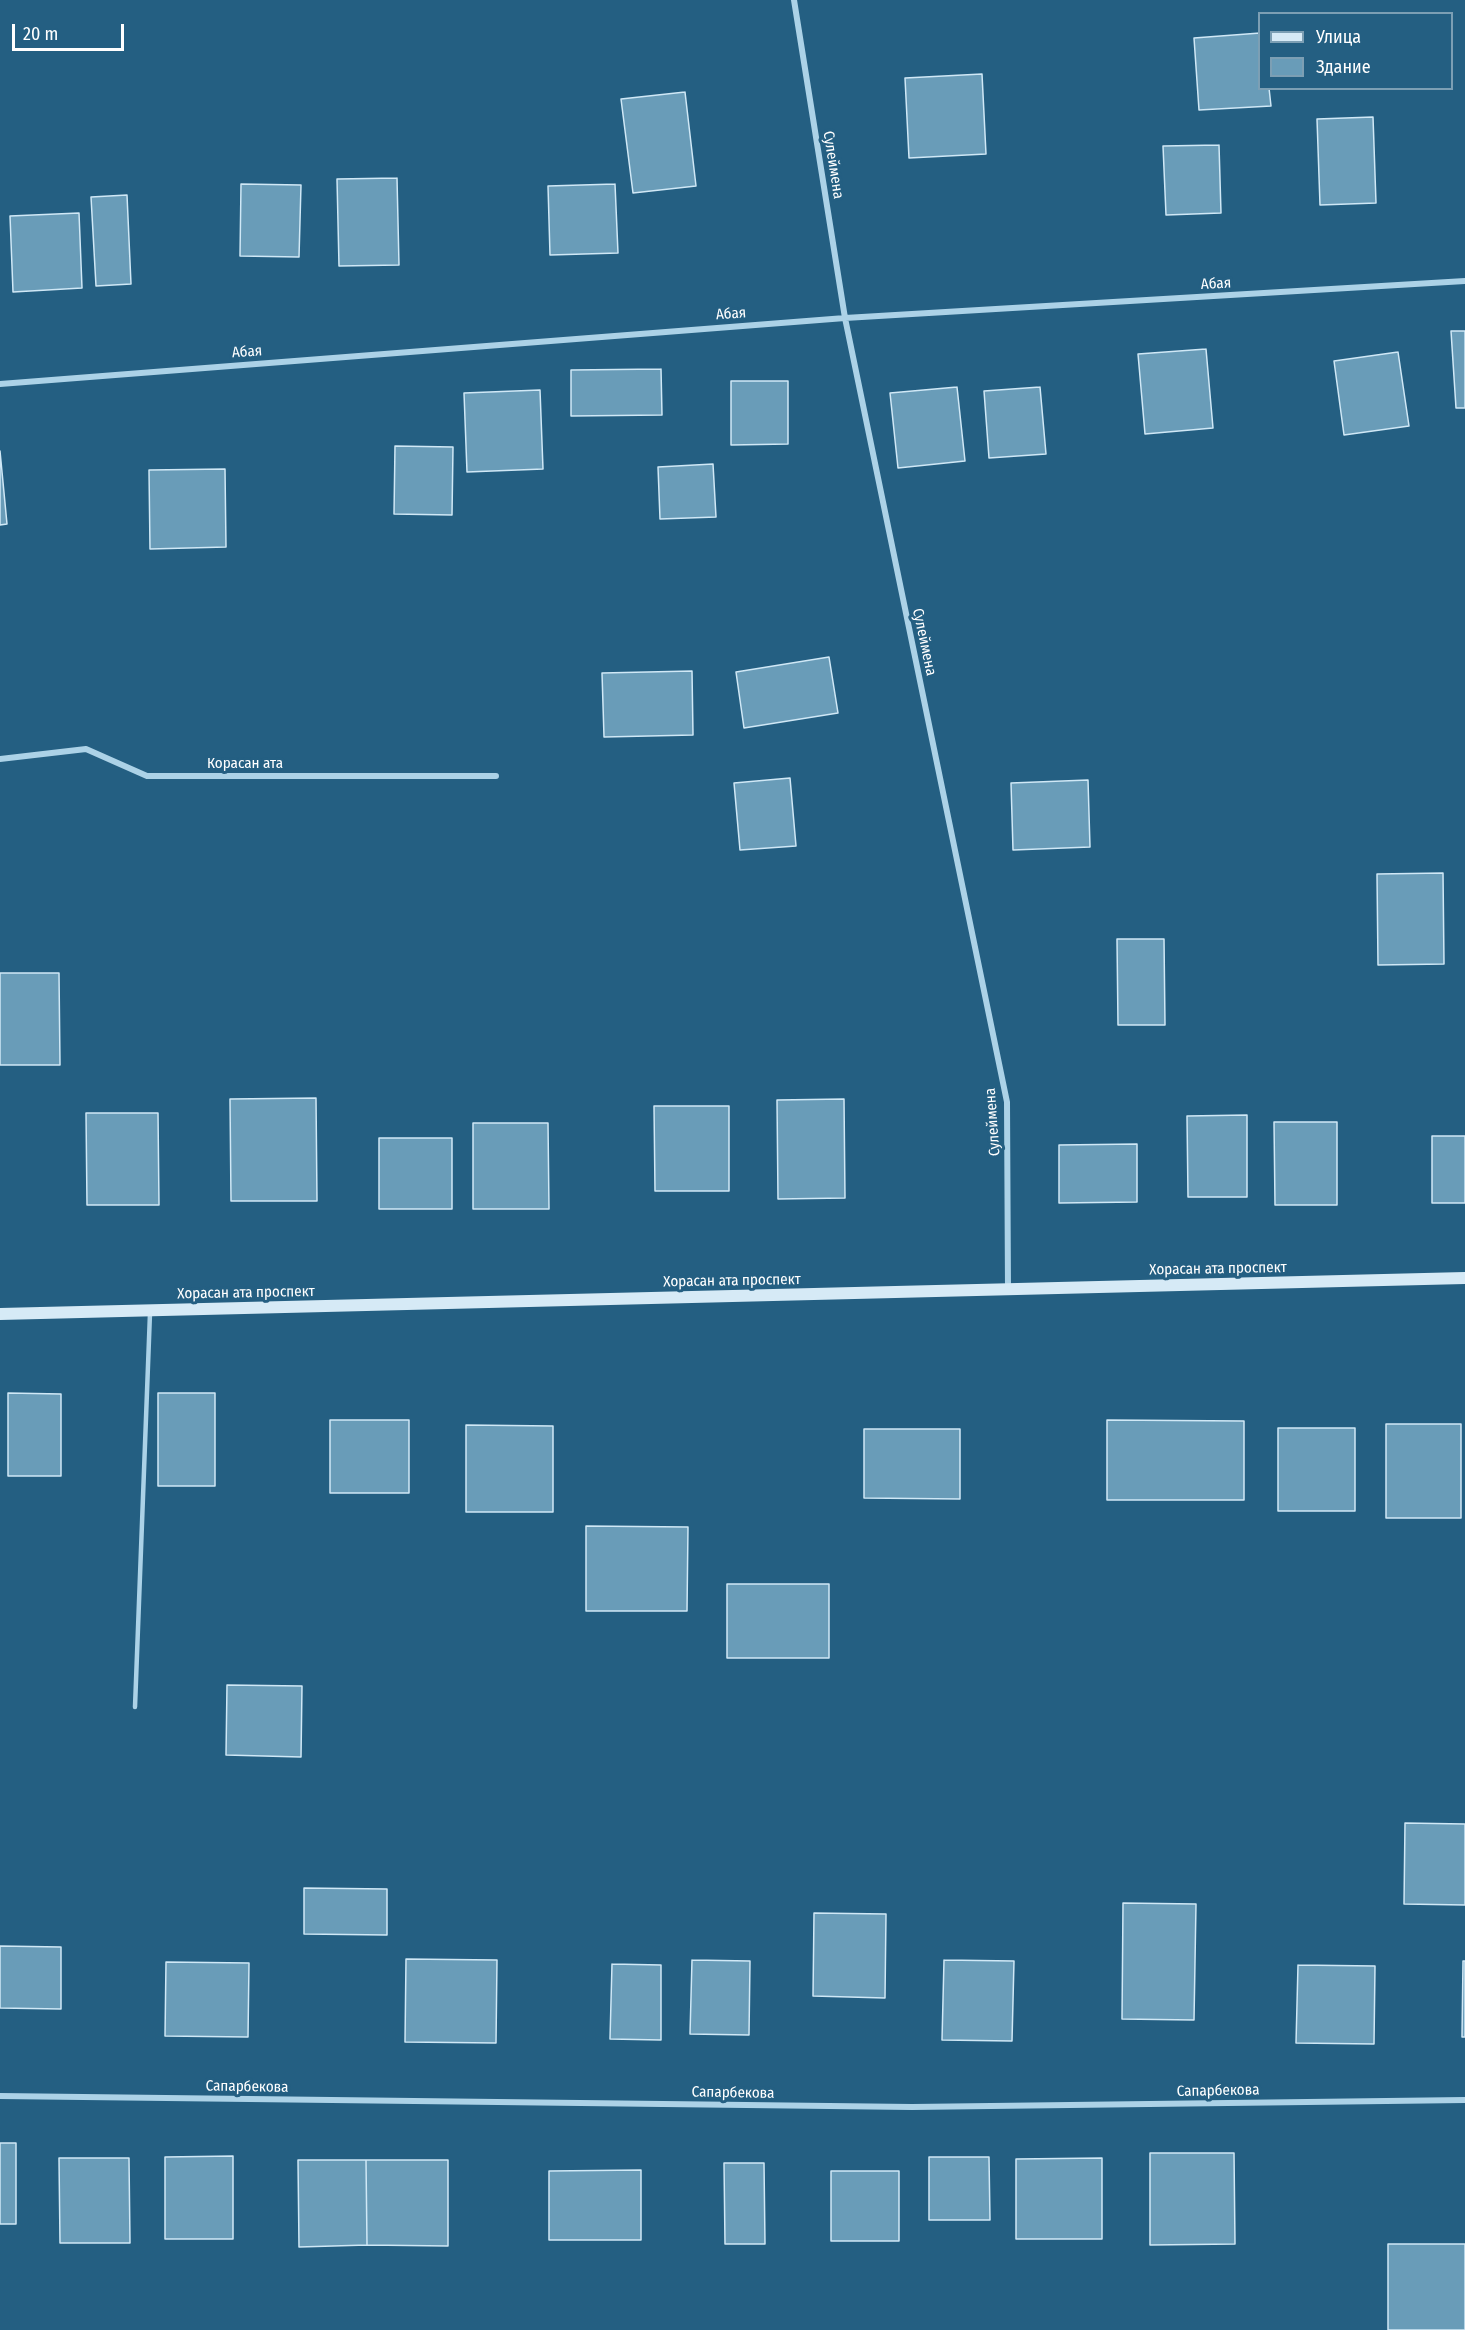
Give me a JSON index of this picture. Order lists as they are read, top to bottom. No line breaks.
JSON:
{"streets":{"main road":["Хорасан ата проспект"],"street":["Сулеймена","Абая","Корасан ата","Сапарбекова"]},"crossings":[["Сулеймена","Абая"],["Сулеймена","Хорасан ата проспект"]],"legend":["Улица","Здание"],"scale_bar":"20 m"}
